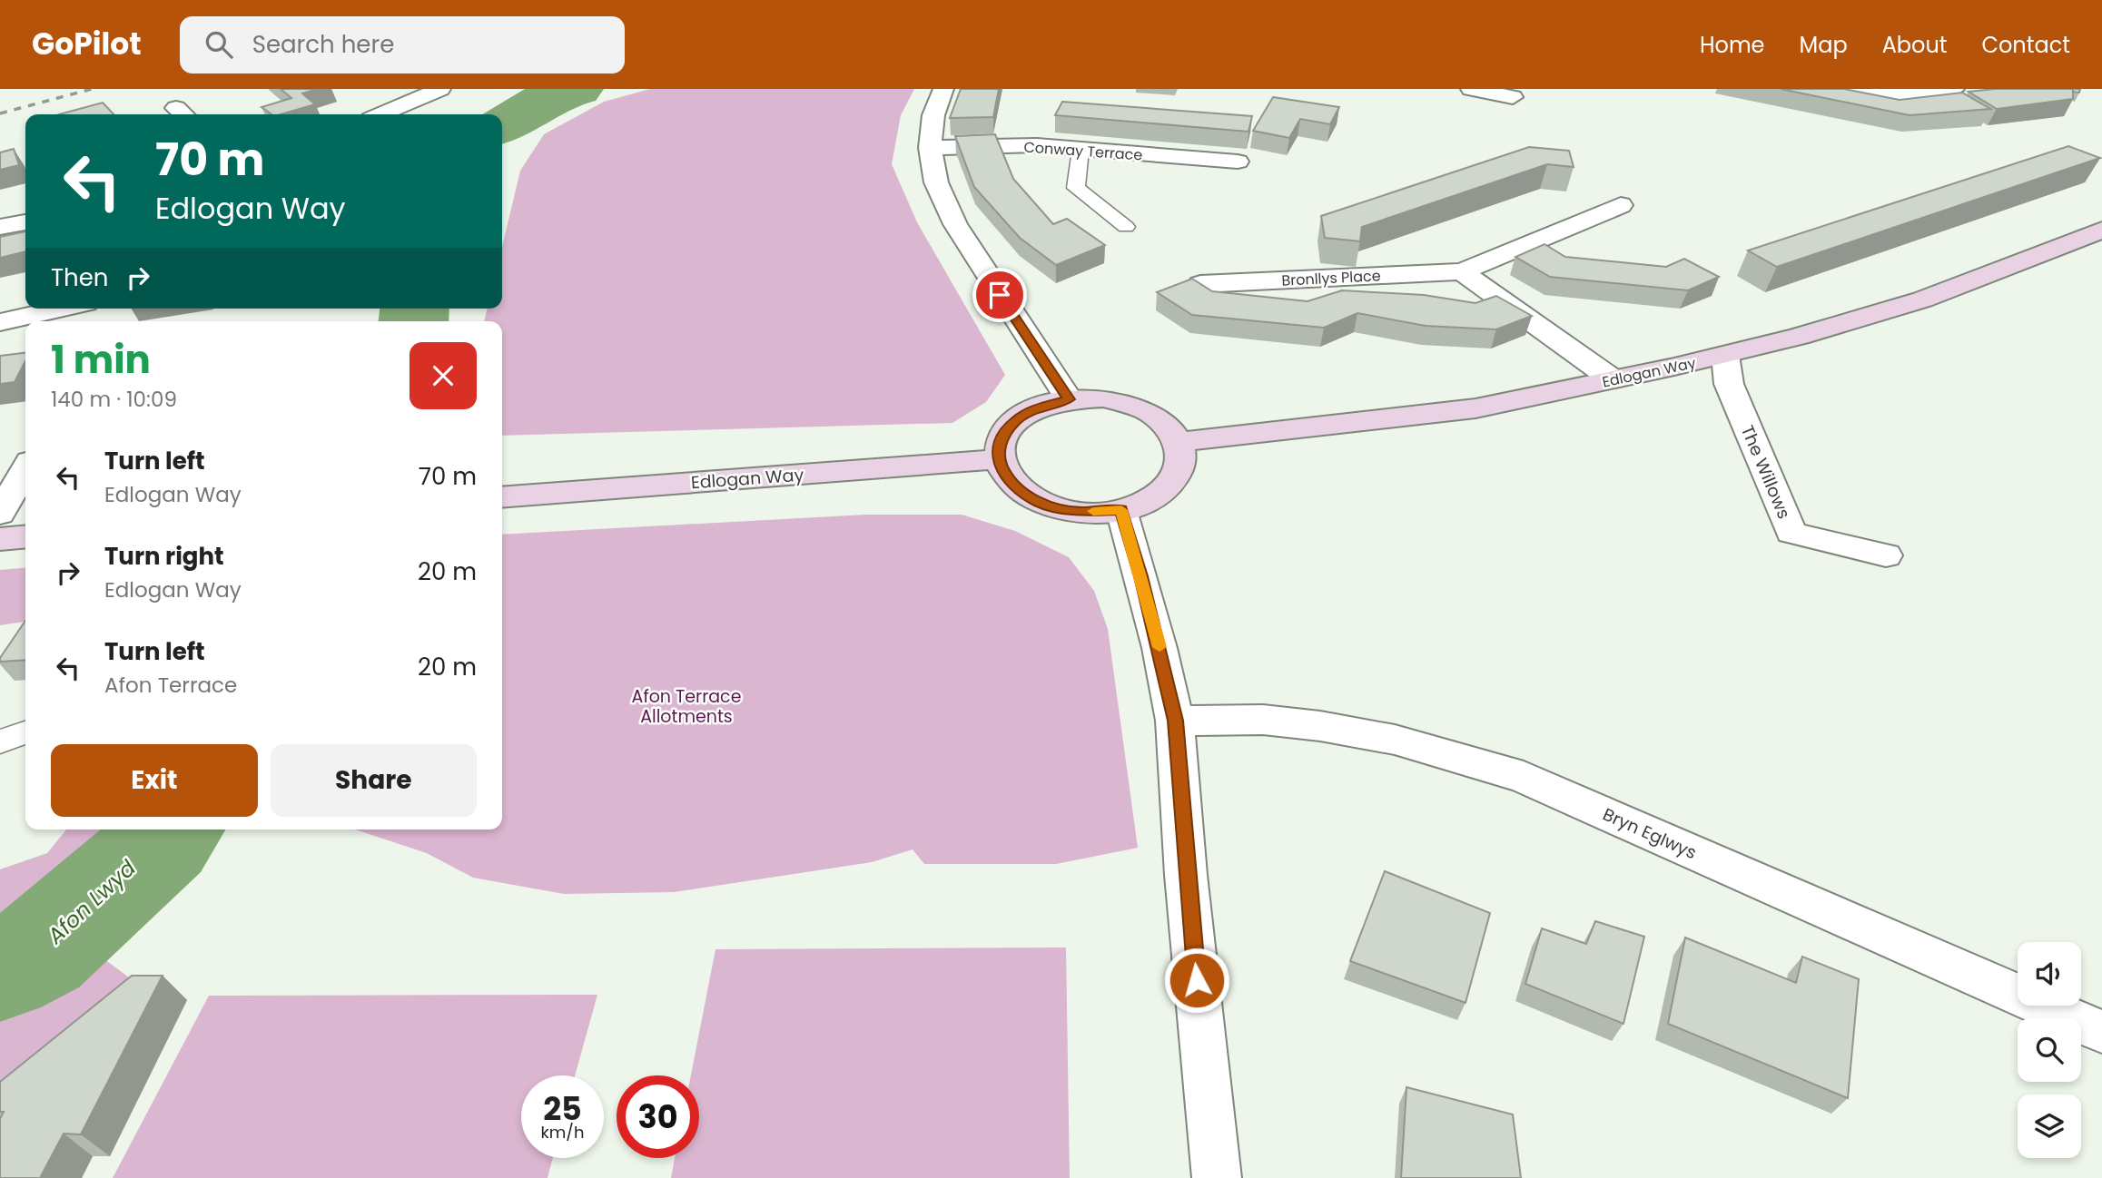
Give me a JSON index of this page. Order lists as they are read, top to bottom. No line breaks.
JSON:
{"streets":{"street":["Conway Terrace","Bronllys Place","Edlogan Way","The Willows","Bryn Eglwys"]},"crossings":[["Edlogan Way","The Willows"]],"water":["Afon Lwyd"],"parks":["Afon Terrace Allotments"],"page":{"header":"GoPilot","search":"Search here","nav":["Home","Map","About","Contact"],"turn":["70 m","Edlogan Way"],"then":"Then","heading":["1 min","140 m · 10:09"],"list":[{"name":"Turn left","note":"Edlogan Way","value":"70 m"},{"name":"Turn right","note":"Edlogan Way","value":"20 m"},{"name":"Turn left","note":"Afon Terrace","value":"20 m"}],"buttons":["Exit","Share"],"speed":"25 km/h","limit":"30"}}
